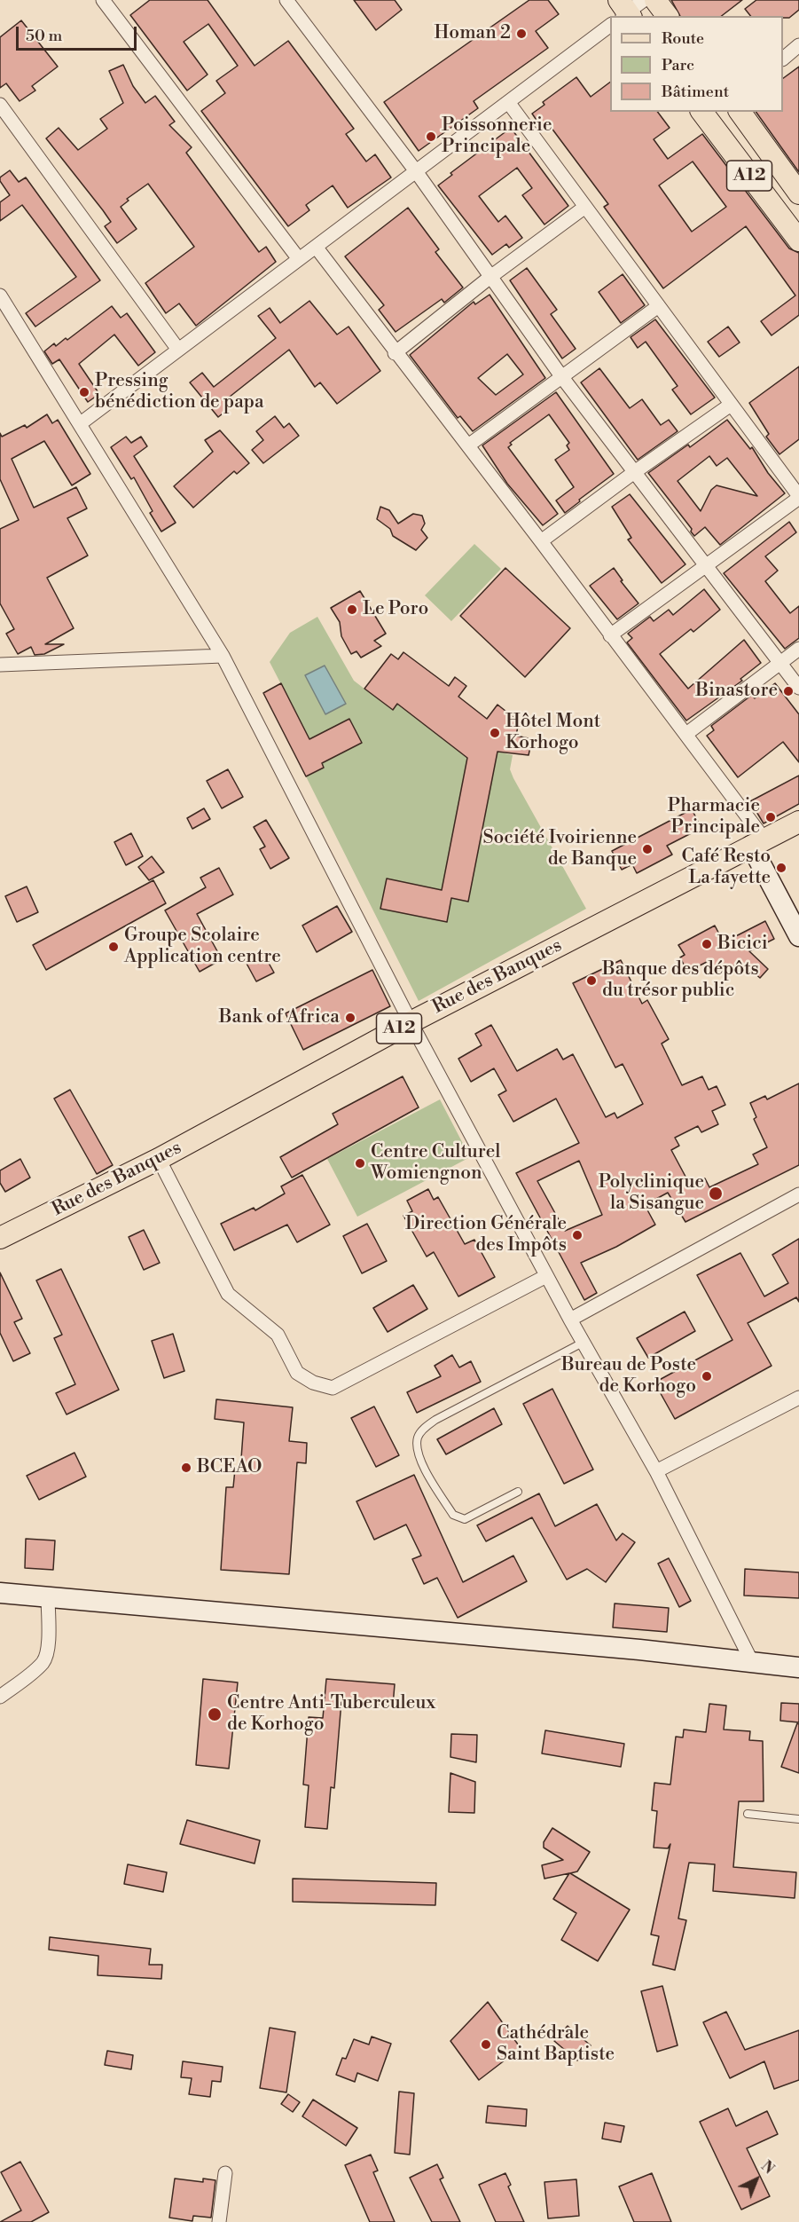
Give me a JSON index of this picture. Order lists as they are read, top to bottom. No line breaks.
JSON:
{"streets":{"main road":["A12","Rue des Banques"]},"places":["Homan 2","Poissonnerie Principale","Pressing bénédiction de papa","Le Poro","Binastore","Hôtel Mont Korhogo","Pharmacie Principale","Société Ivoirienne de Banque","Café Resto La fayette","Bicici","Groupe Scolaire Application centre","Banque des dépôts du trésor public","Bank of Africa","Centre Culturel Womiengnon","Polyclinique la Sisangue","Direction Générale des Impôts","Bureau de Poste de Korhogo","BCEAO","Centre Anti-Tuberculeux de Korhogo","Cathédrale Saint Baptiste"],"legend":["Route","Parc","Bâtiment"],"scale_bar":"50 m","north":"top right"}
